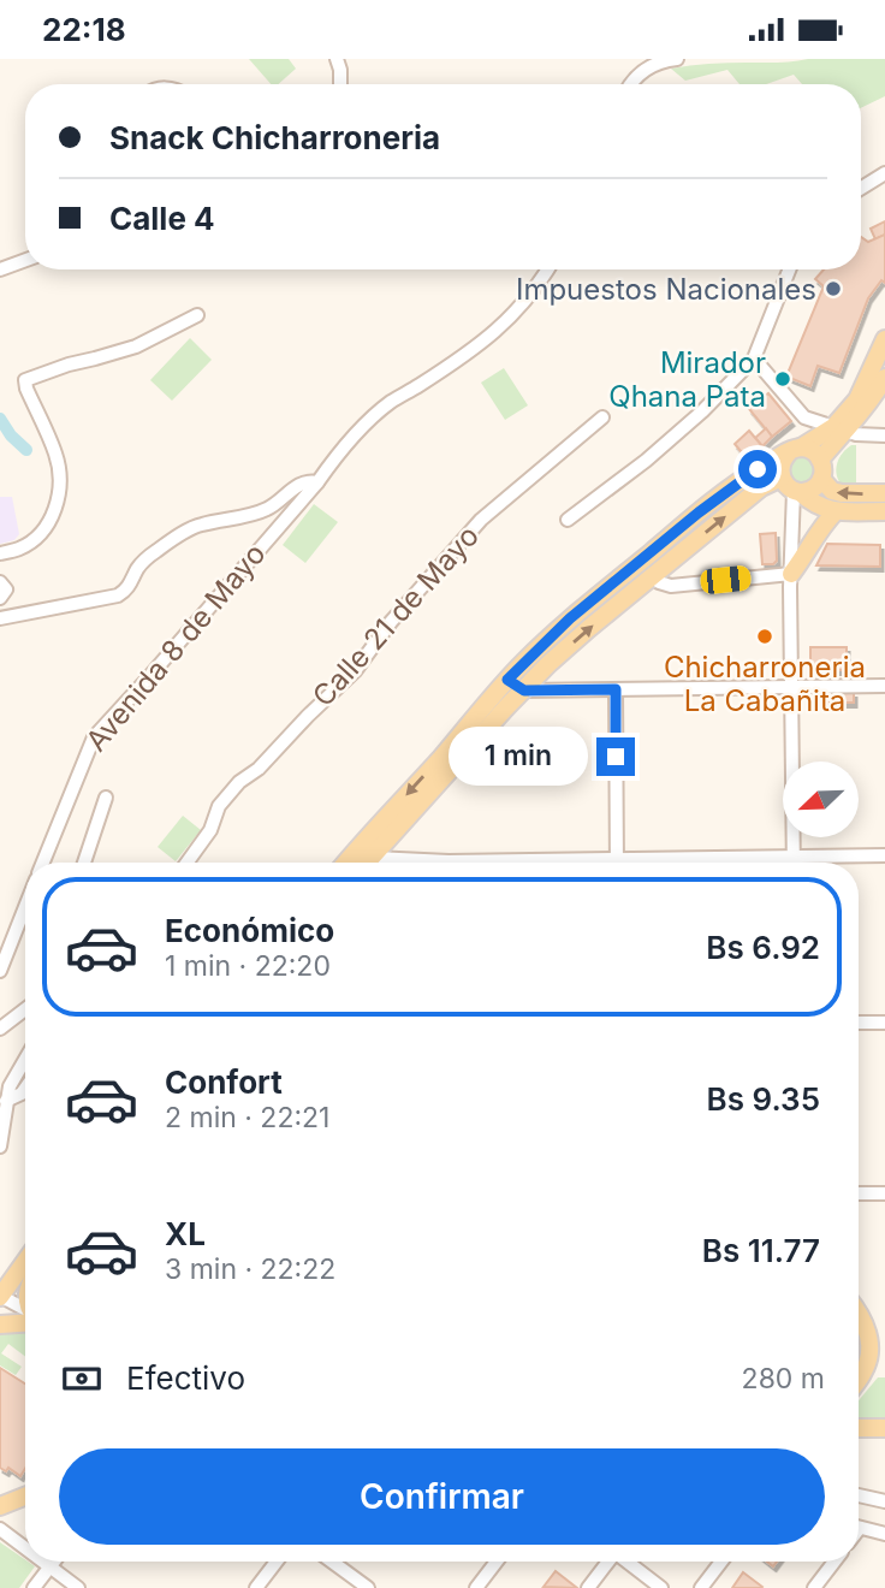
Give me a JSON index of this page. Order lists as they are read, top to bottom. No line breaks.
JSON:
{"streets":{"street":["Calle 21 de Mayo","Avenida 8 de Mayo"]},"places":["Impuestos Nacionales","Mirador Qhana Pata","Chicharroneria La Cabañita"],"north":"bottom left","page":{"status":"22:18","banner":["Snack Chicharroneria","Calle 4"],"bubble":"1 min","list":[{"name":"Económico","note":"1 min · 22:20","value":"Bs 6.92"},{"name":"Confort","note":"2 min · 22:21","value":"Bs 9.35"},{"name":"XL","note":"3 min · 22:22","value":"Bs 11.77"}],"pay":["Efectivo","280 m"],"buttons":"Confirmar"}}
